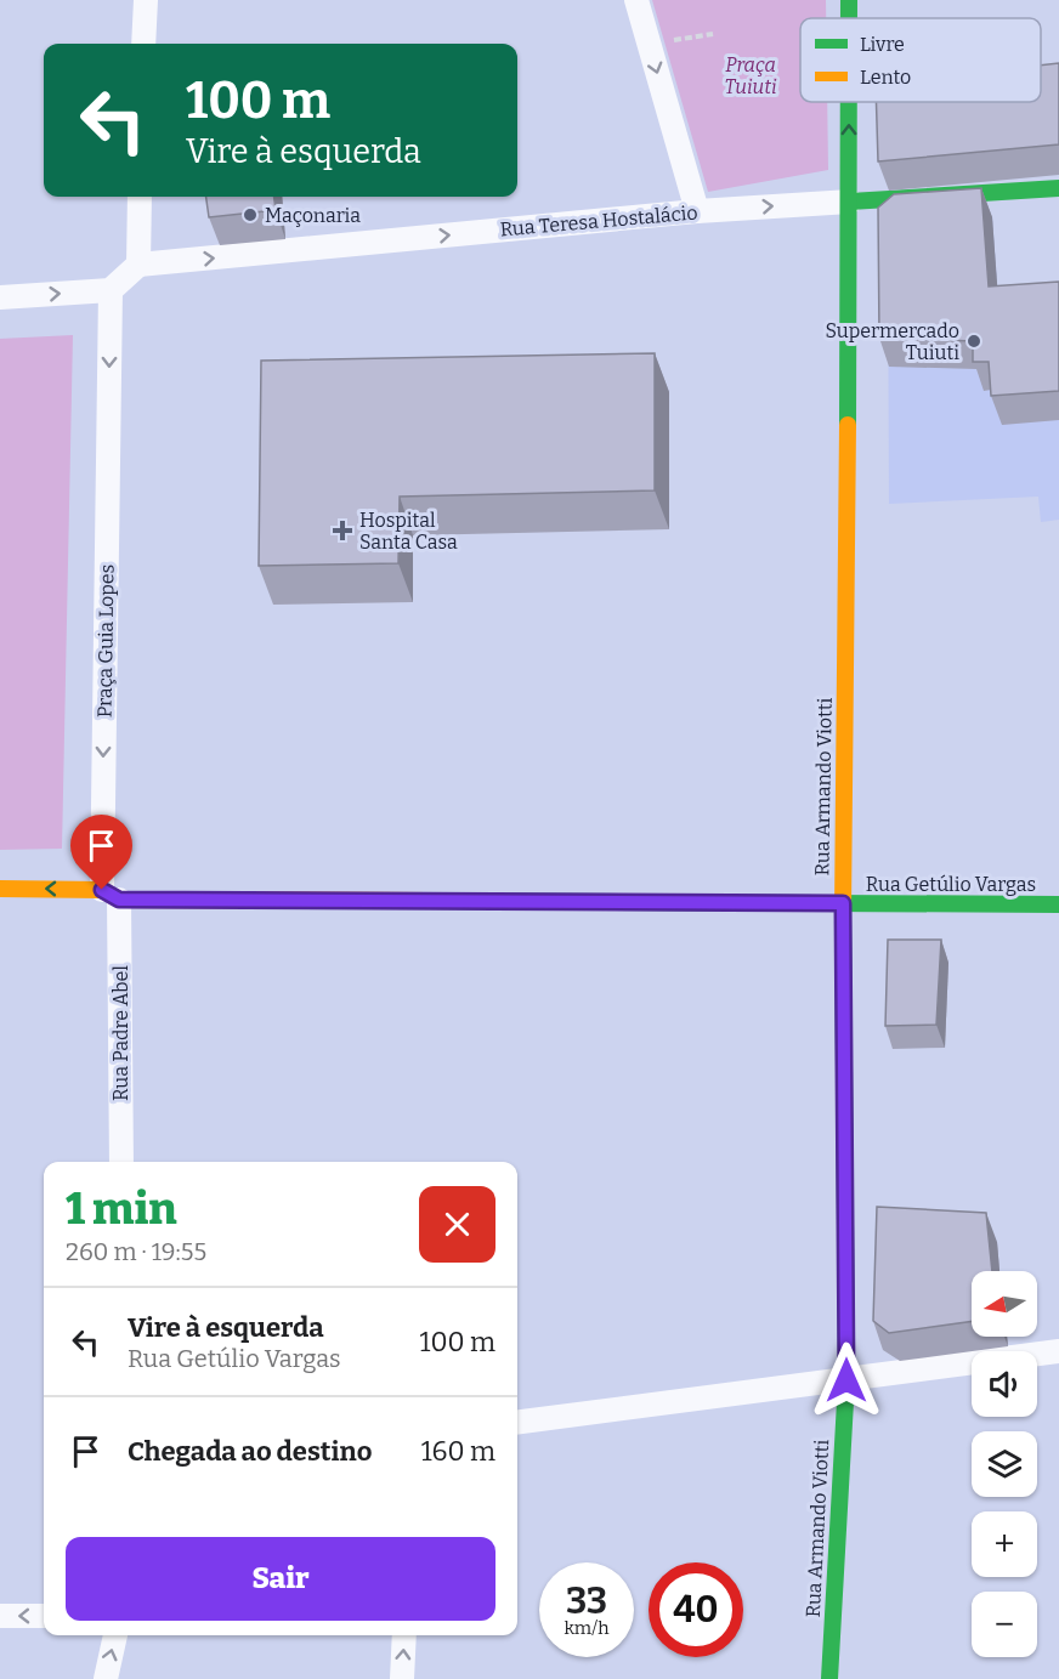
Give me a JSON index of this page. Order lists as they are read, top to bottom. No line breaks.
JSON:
{"streets":{"street":["Rua Teresa Hostalácio","Praça Guia Lopes","Rua Armando Viotti","Rua Getúlio Vargas","Rua Padre Abel"]},"crossings":[["Rua Teresa Hostalácio","Rua Armando Viotti"],["Praça Guia Lopes","Rua Getúlio Vargas"],["Praça Guia Lopes","Rua Padre Abel"],["Rua Armando Viotti","Rua Getúlio Vargas"],["Rua Getúlio Vargas","Rua Padre Abel"]],"one_way":["Rua Teresa Hostalácio","Praça Guia Lopes"],"parks":["Praça Tuiuti"],"places":{"other":["Maçonaria","Supermercado Tuiuti"],"health":["Hospital Santa Casa"]},"legend":["Livre","Lento"],"north":"left","page":{"turn":["100 m","Vire à esquerda"],"heading":["1 min","260 m · 19:55"],"map_buttons":["+","−"],"list":[{"name":"Vire à esquerda","note":"Rua Getúlio Vargas","value":"100 m"},{"name":"Chegada ao destino","value":"160 m"}],"buttons":"Sair","speed":"33 km/h","limit":"40"}}
